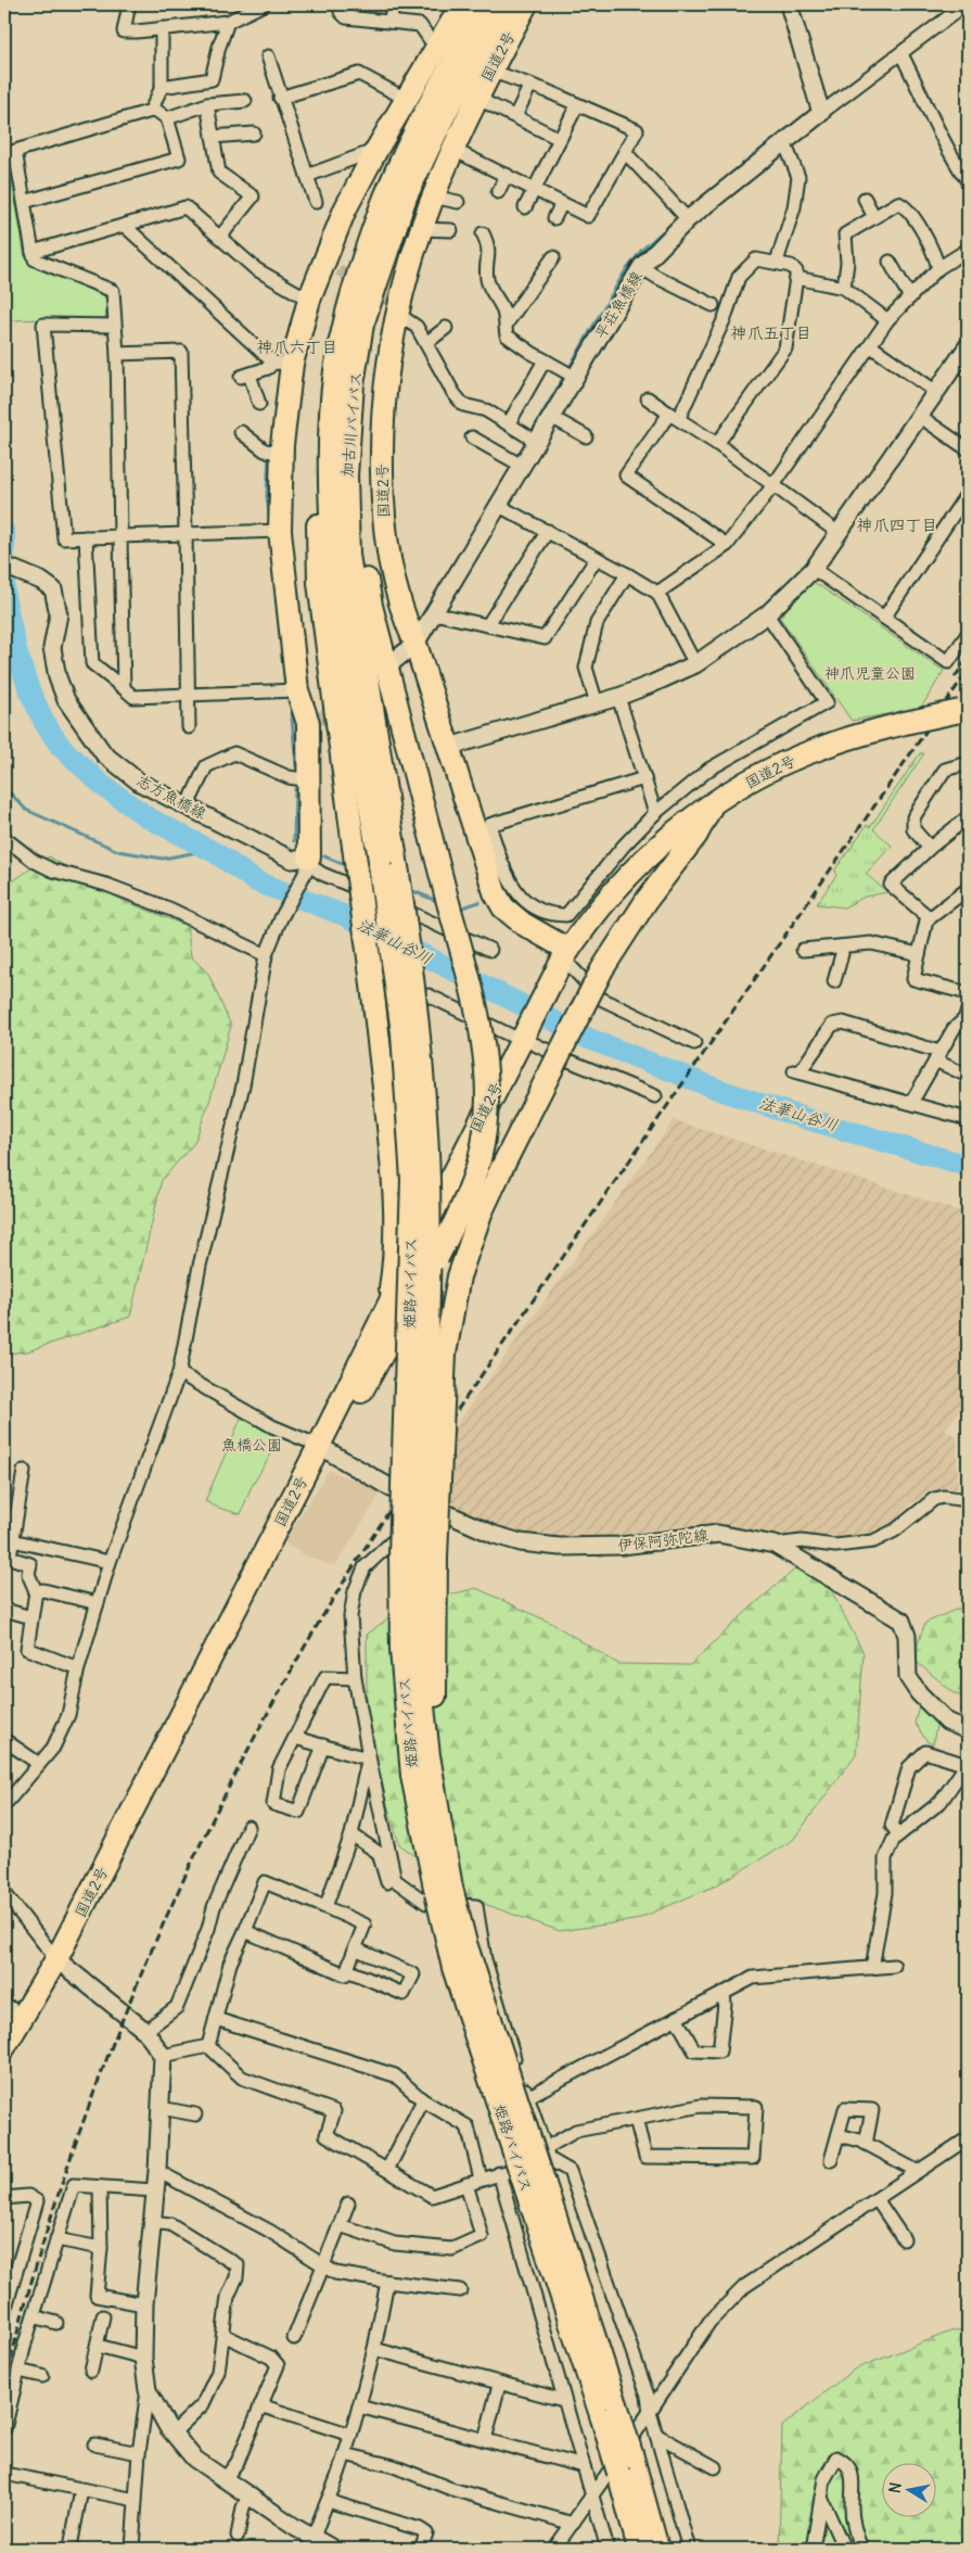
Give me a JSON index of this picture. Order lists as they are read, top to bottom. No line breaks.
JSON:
{"streets":{"highway":["国道2号","加古川バイパス","姫路バイパス"],"main road":["平荘魚橋線","志方魚橋線","伊保阿弥陀線"]},"crossings":[["国道2号","平荘魚橋線"],["国道2号","伊保阿弥陀線"],["加古川バイパス","姫路バイパス"]],"districts":["神爪五丁目","神爪六丁目","神爪四丁目"],"water":["法華山谷川"],"parks":["神爪児童公園","魚橋公園"],"north":"left"}
